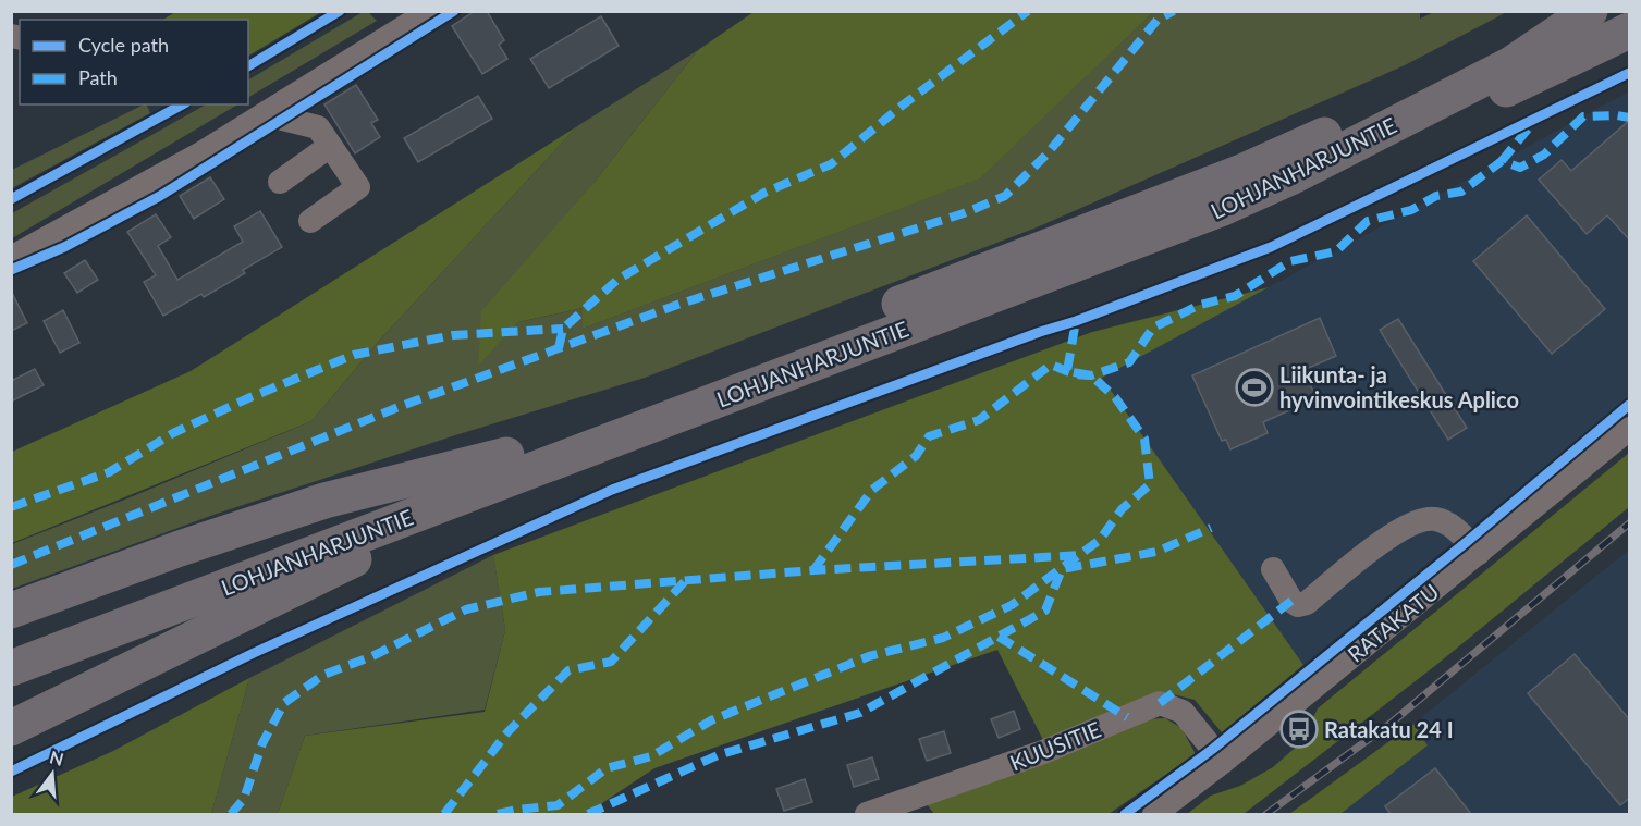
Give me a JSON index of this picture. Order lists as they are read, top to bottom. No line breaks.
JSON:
{"streets":{"highway":["LOHJANHARJUNTIE"],"street":["RATAKATU","KUUSITIE"]},"crossings":[["RATAKATU","KUUSITIE"]],"places":{"sports":["Liikunta- ja hyvinvointikeskus Aplico"],"bus stop":["Ratakatu 24 I"]},"legend":["Cycle path","Path"],"north":"top"}
